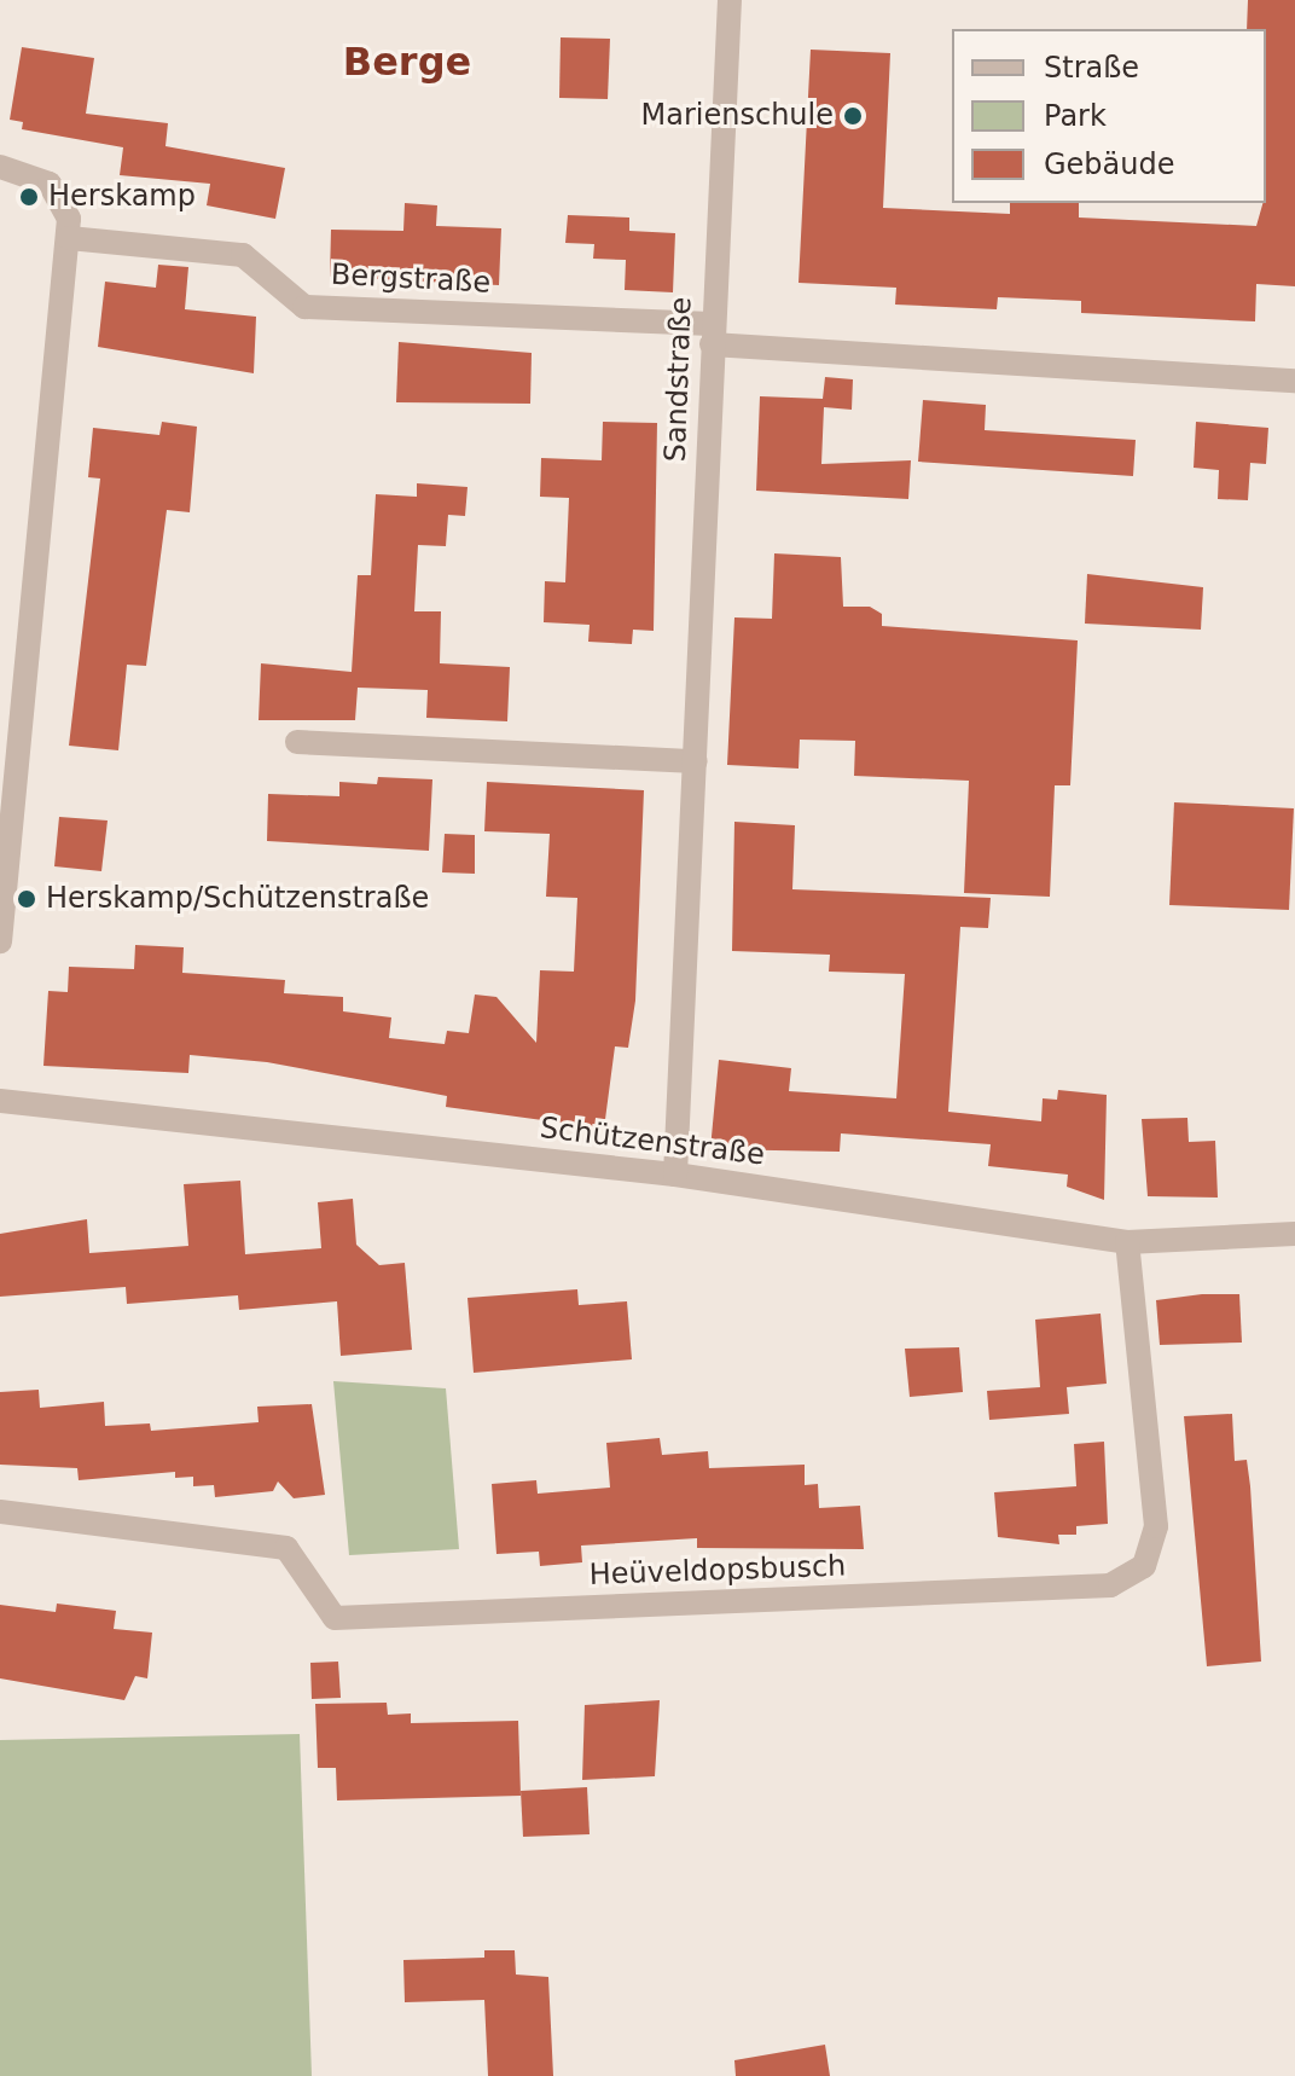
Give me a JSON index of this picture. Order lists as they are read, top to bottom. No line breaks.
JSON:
{"streets":{"street":["Bergstraße","Sandstraße","Schützenstraße","Heüveldopsbusch"]},"crossings":[["Bergstraße","Sandstraße"],["Sandstraße","Schützenstraße"],["Schützenstraße","Heüveldopsbusch"]],"districts":["Berge"],"places":["Marienschule","Herskamp","Herskamp/Schützenstraße"],"legend":["Straße","Park","Gebäude"]}
